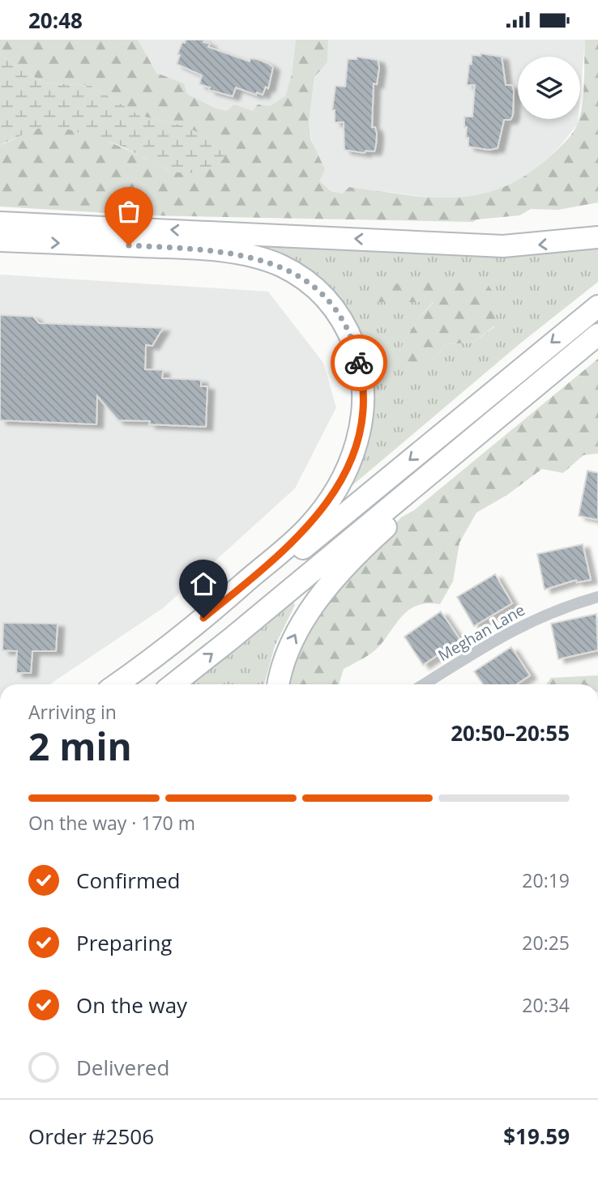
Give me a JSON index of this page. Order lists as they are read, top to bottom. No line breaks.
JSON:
{"streets":{"street":["Meghan Lane"]},"page":{"status":"20:48","heading":["2 min","Arriving in","20:50–20:55"],"panel":["Order #2506","$19.59"],"bar":"On the way · 170 m","list":[["Confirmed","20:19"],["Preparing","20:25"],["On the way","20:34"],"Delivered"]}}
